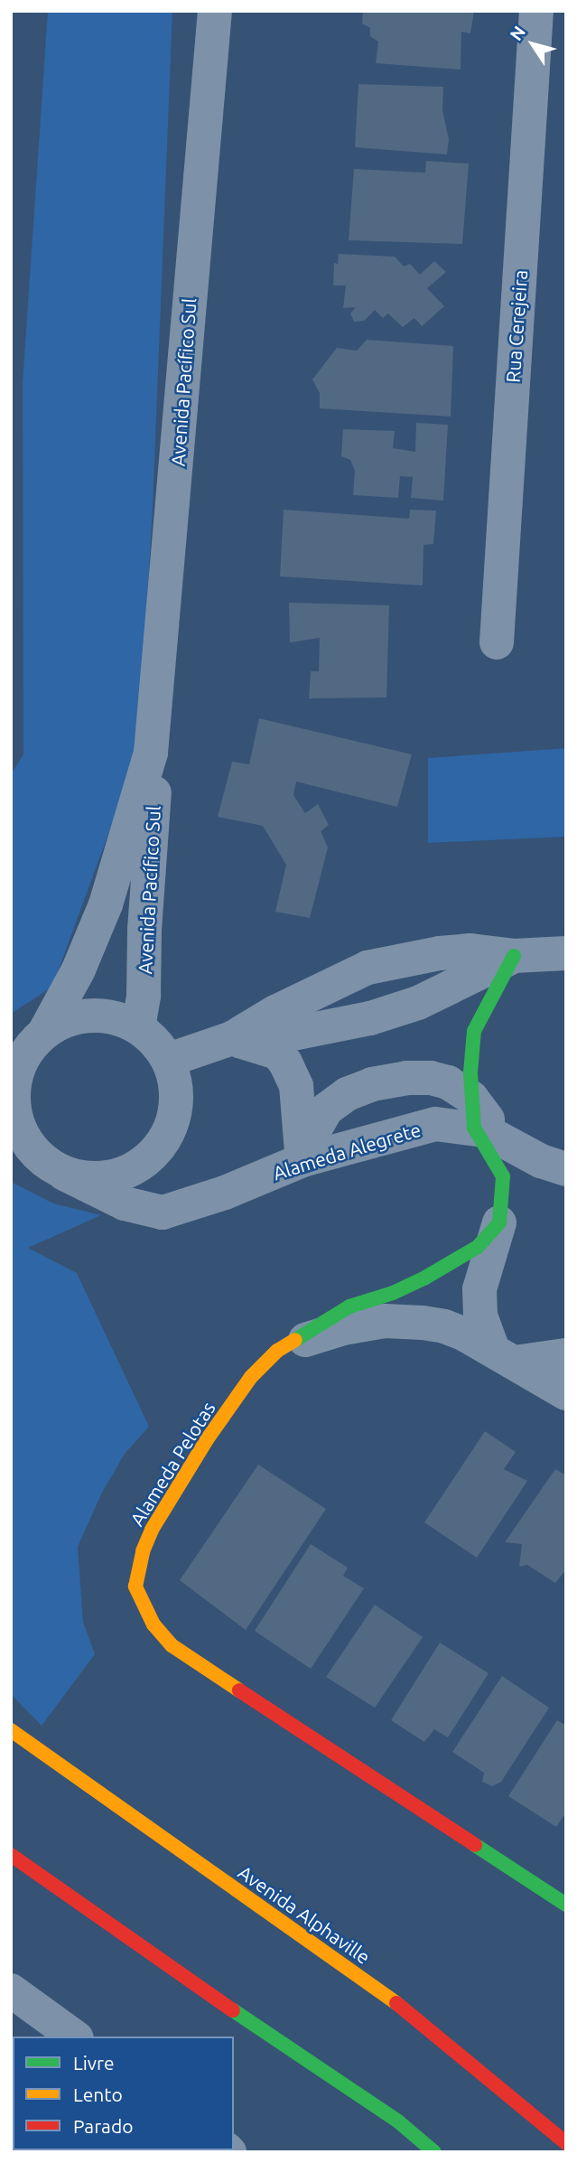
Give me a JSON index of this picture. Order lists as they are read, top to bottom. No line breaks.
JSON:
{"streets":{"street":["Rua Cerejeira","Avenida Pacífico Sul","Alameda Alegrete","Alameda Pelotas","Avenida Alphaville"]},"crossings":[["Avenida Pacífico Sul","Alameda Alegrete"]],"legend":["Livre","Lento","Parado"],"north":"top left"}
